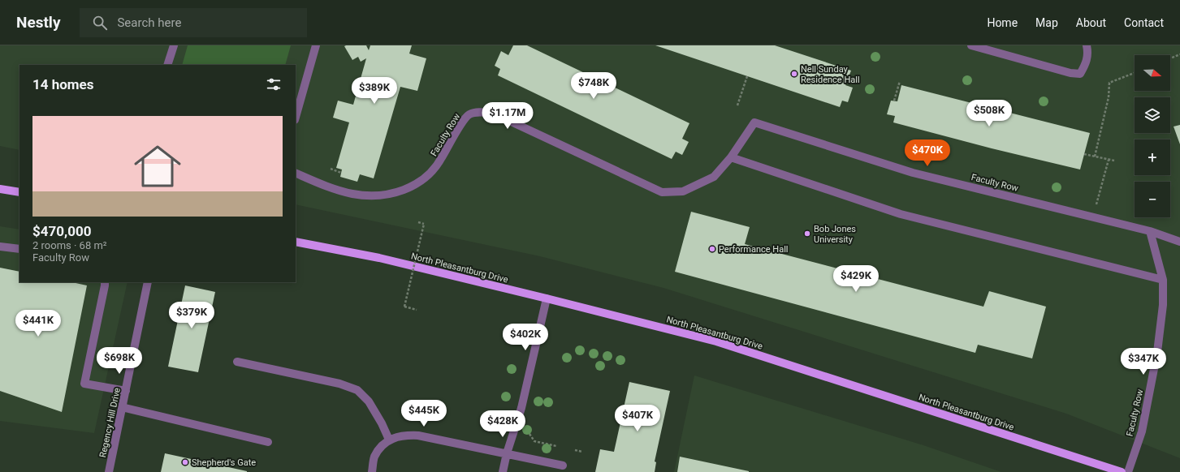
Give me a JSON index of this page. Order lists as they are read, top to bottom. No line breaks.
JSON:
{"streets":{"main road":["North Pleasantburg Drive"],"street":["Faculty Row","Regency Hill Drive"]},"places":["Nell Sunday Residence Hall","Bob Jones University","Performance Hall","Shepherd's Gate"],"north":"right","page":{"header":"Nestly","search":"Search here","nav":["Home","Map","About","Contact"],"map_buttons":["+","−"],"heading":"14 homes","price":["$748K","$389K","$508K","$1.17M","$470K","$429K","$379K","$441K","$402K","$698K","$347K","$445K","$407K","$428K"],"list":[{"name":"$470,000","note":"2 rooms · 68 m² · Faculty Row"}]}}
